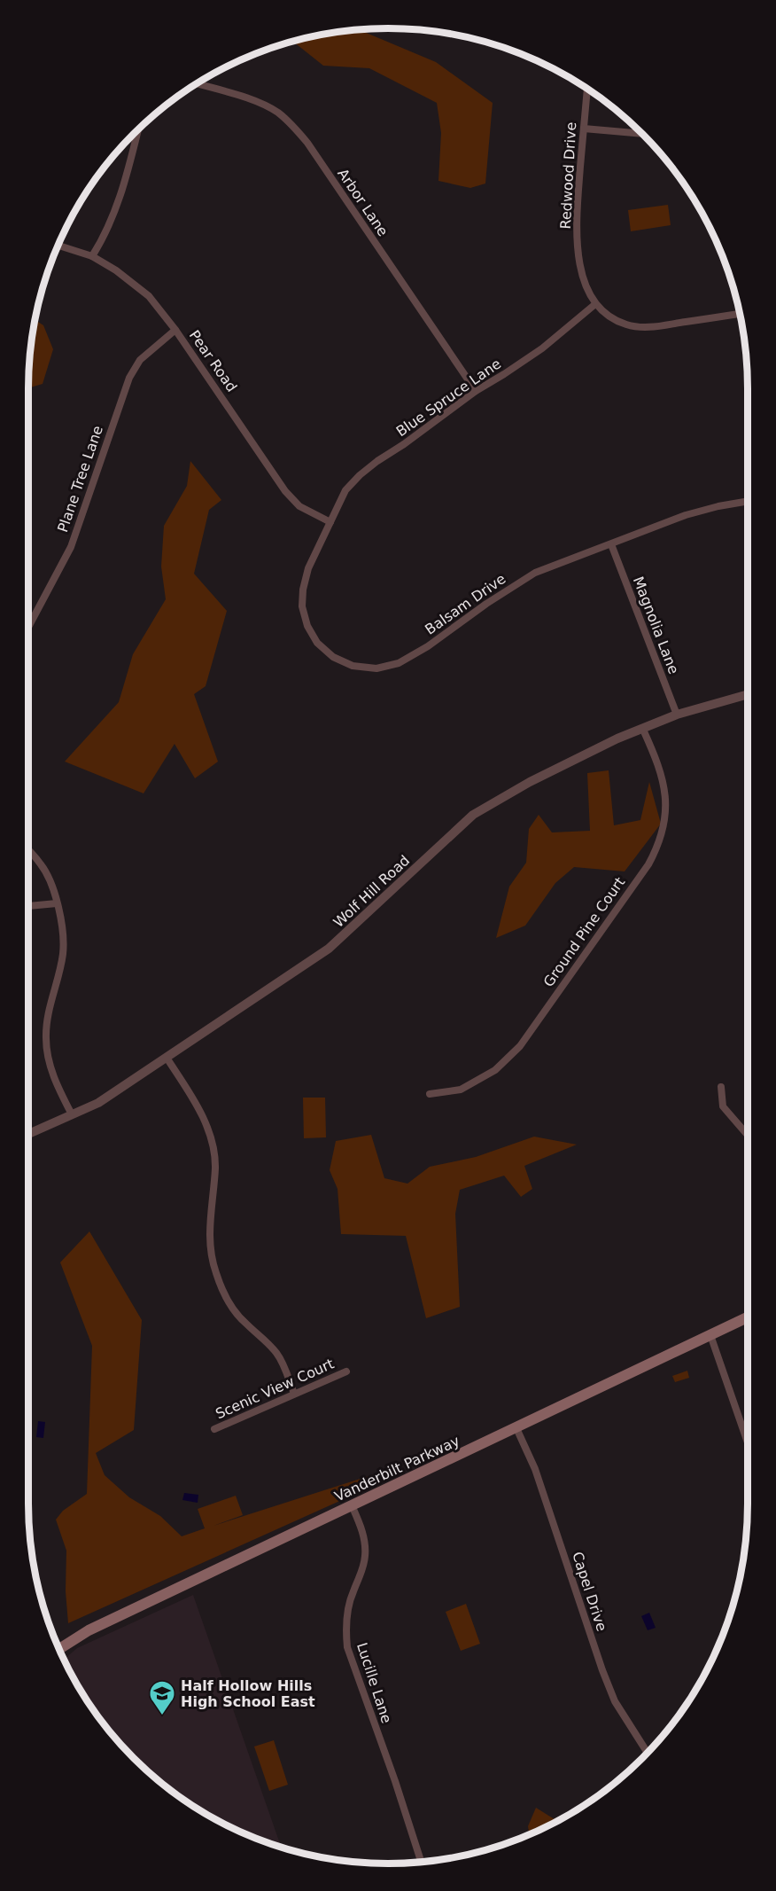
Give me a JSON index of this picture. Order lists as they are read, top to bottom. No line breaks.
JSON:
{"streets":{"main road":["Vanderbilt Parkway"],"street":["Redwood Drive","Arbor Lane","Pear Road","Blue Spruce Lane","Plane Tree Lane","Balsam Drive","Magnolia Lane","Wolf Hill Road","Ground Pine Court","Scenic View Court","Capel Drive","Lucille Lane"]},"crossings":[["Redwood Drive","Blue Spruce Lane"],["Arbor Lane","Blue Spruce Lane"],["Pear Road","Blue Spruce Lane"],["Pear Road","Plane Tree Lane"],["Pear Road","Balsam Drive"],["Blue Spruce Lane","Balsam Drive"],["Balsam Drive","Magnolia Lane"],["Magnolia Lane","Wolf Hill Road"],["Wolf Hill Road","Ground Pine Court"],["Vanderbilt Parkway","Capel Drive"],["Vanderbilt Parkway","Lucille Lane"]],"places":{"school or university":["Half Hollow Hills High School East"]}}
